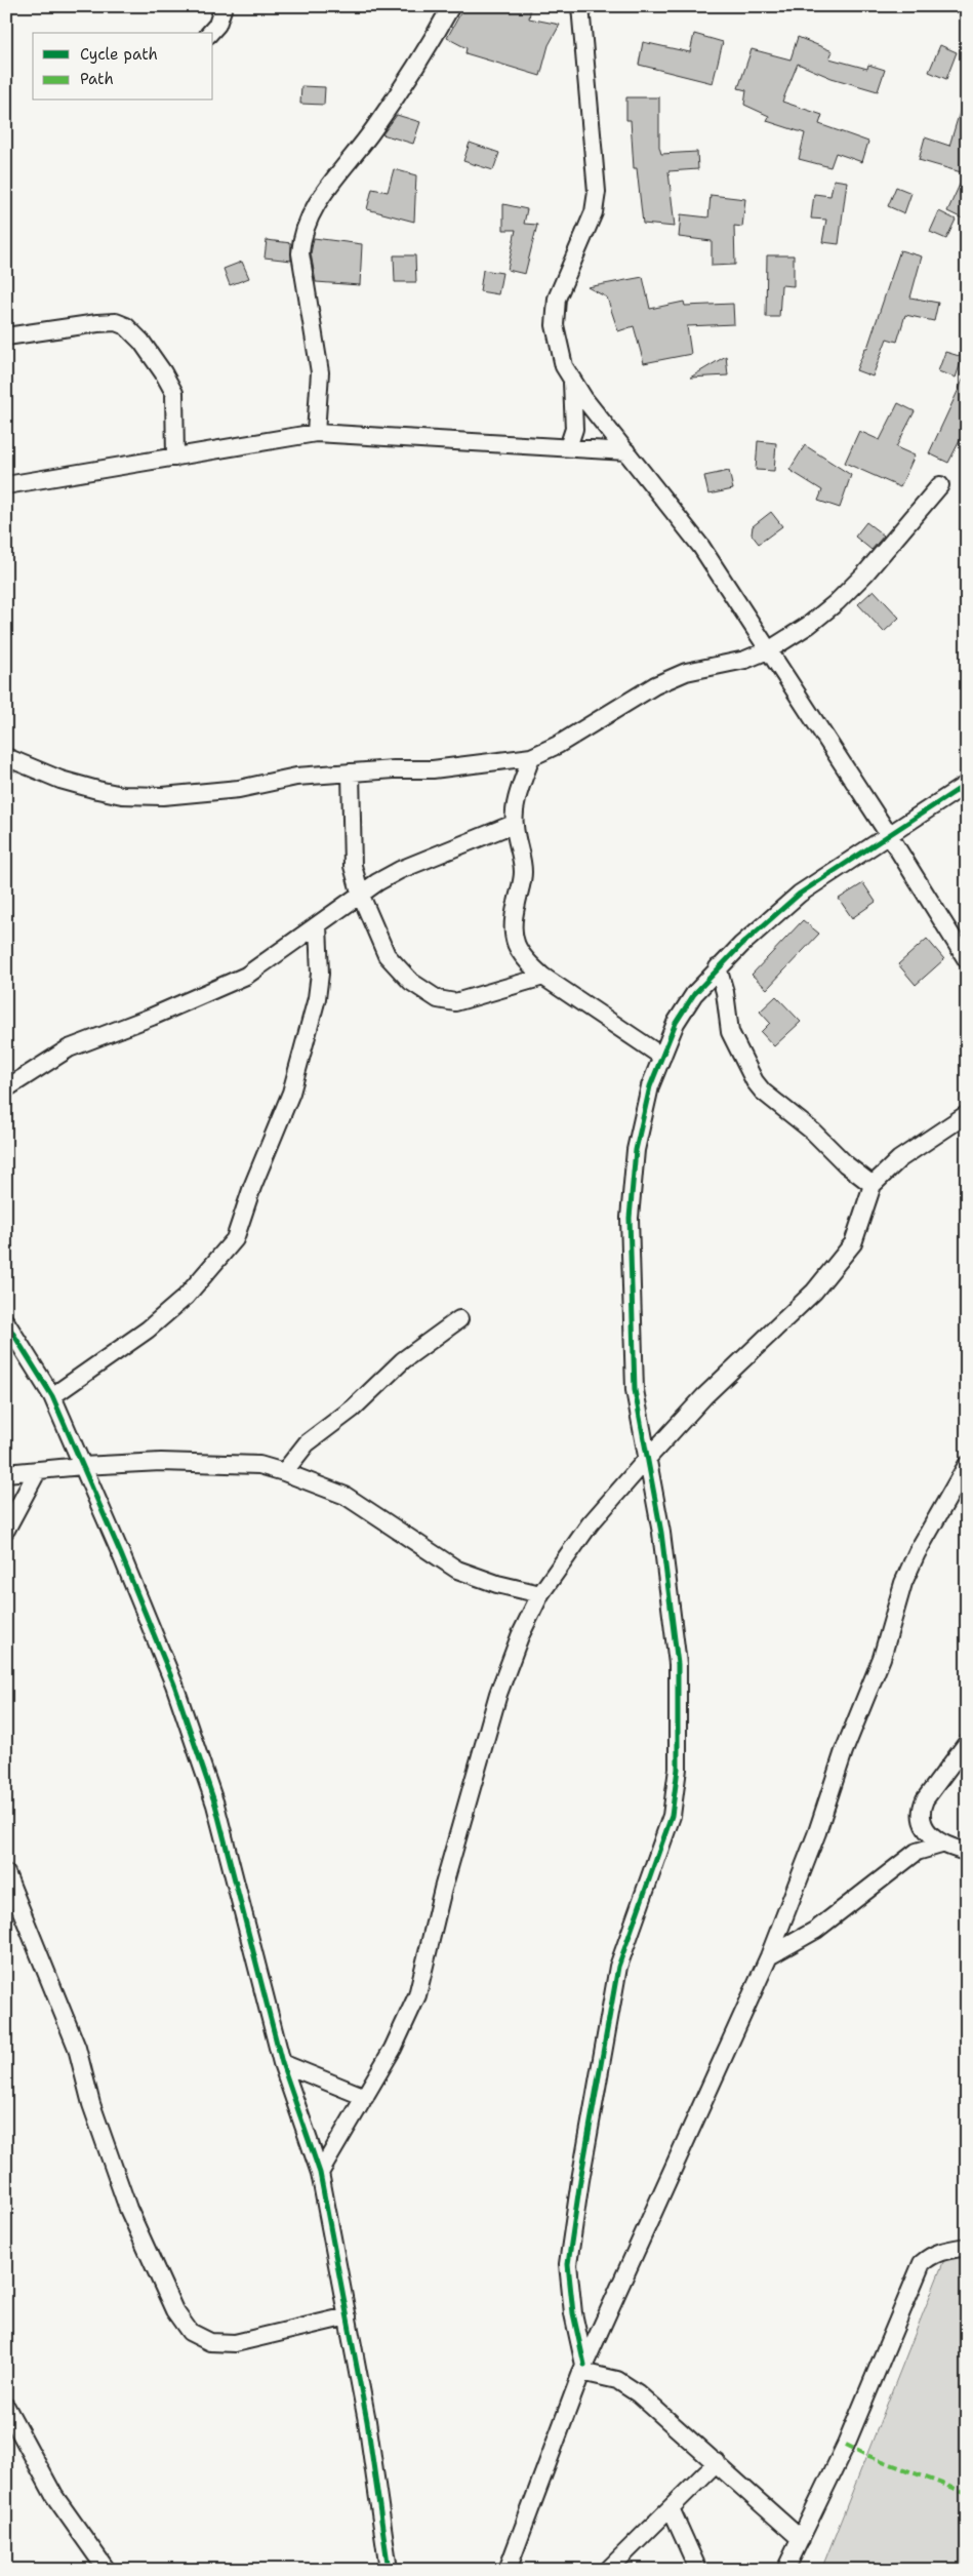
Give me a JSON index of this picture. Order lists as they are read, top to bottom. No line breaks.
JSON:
{"legend":["Cycle path","Path"]}
